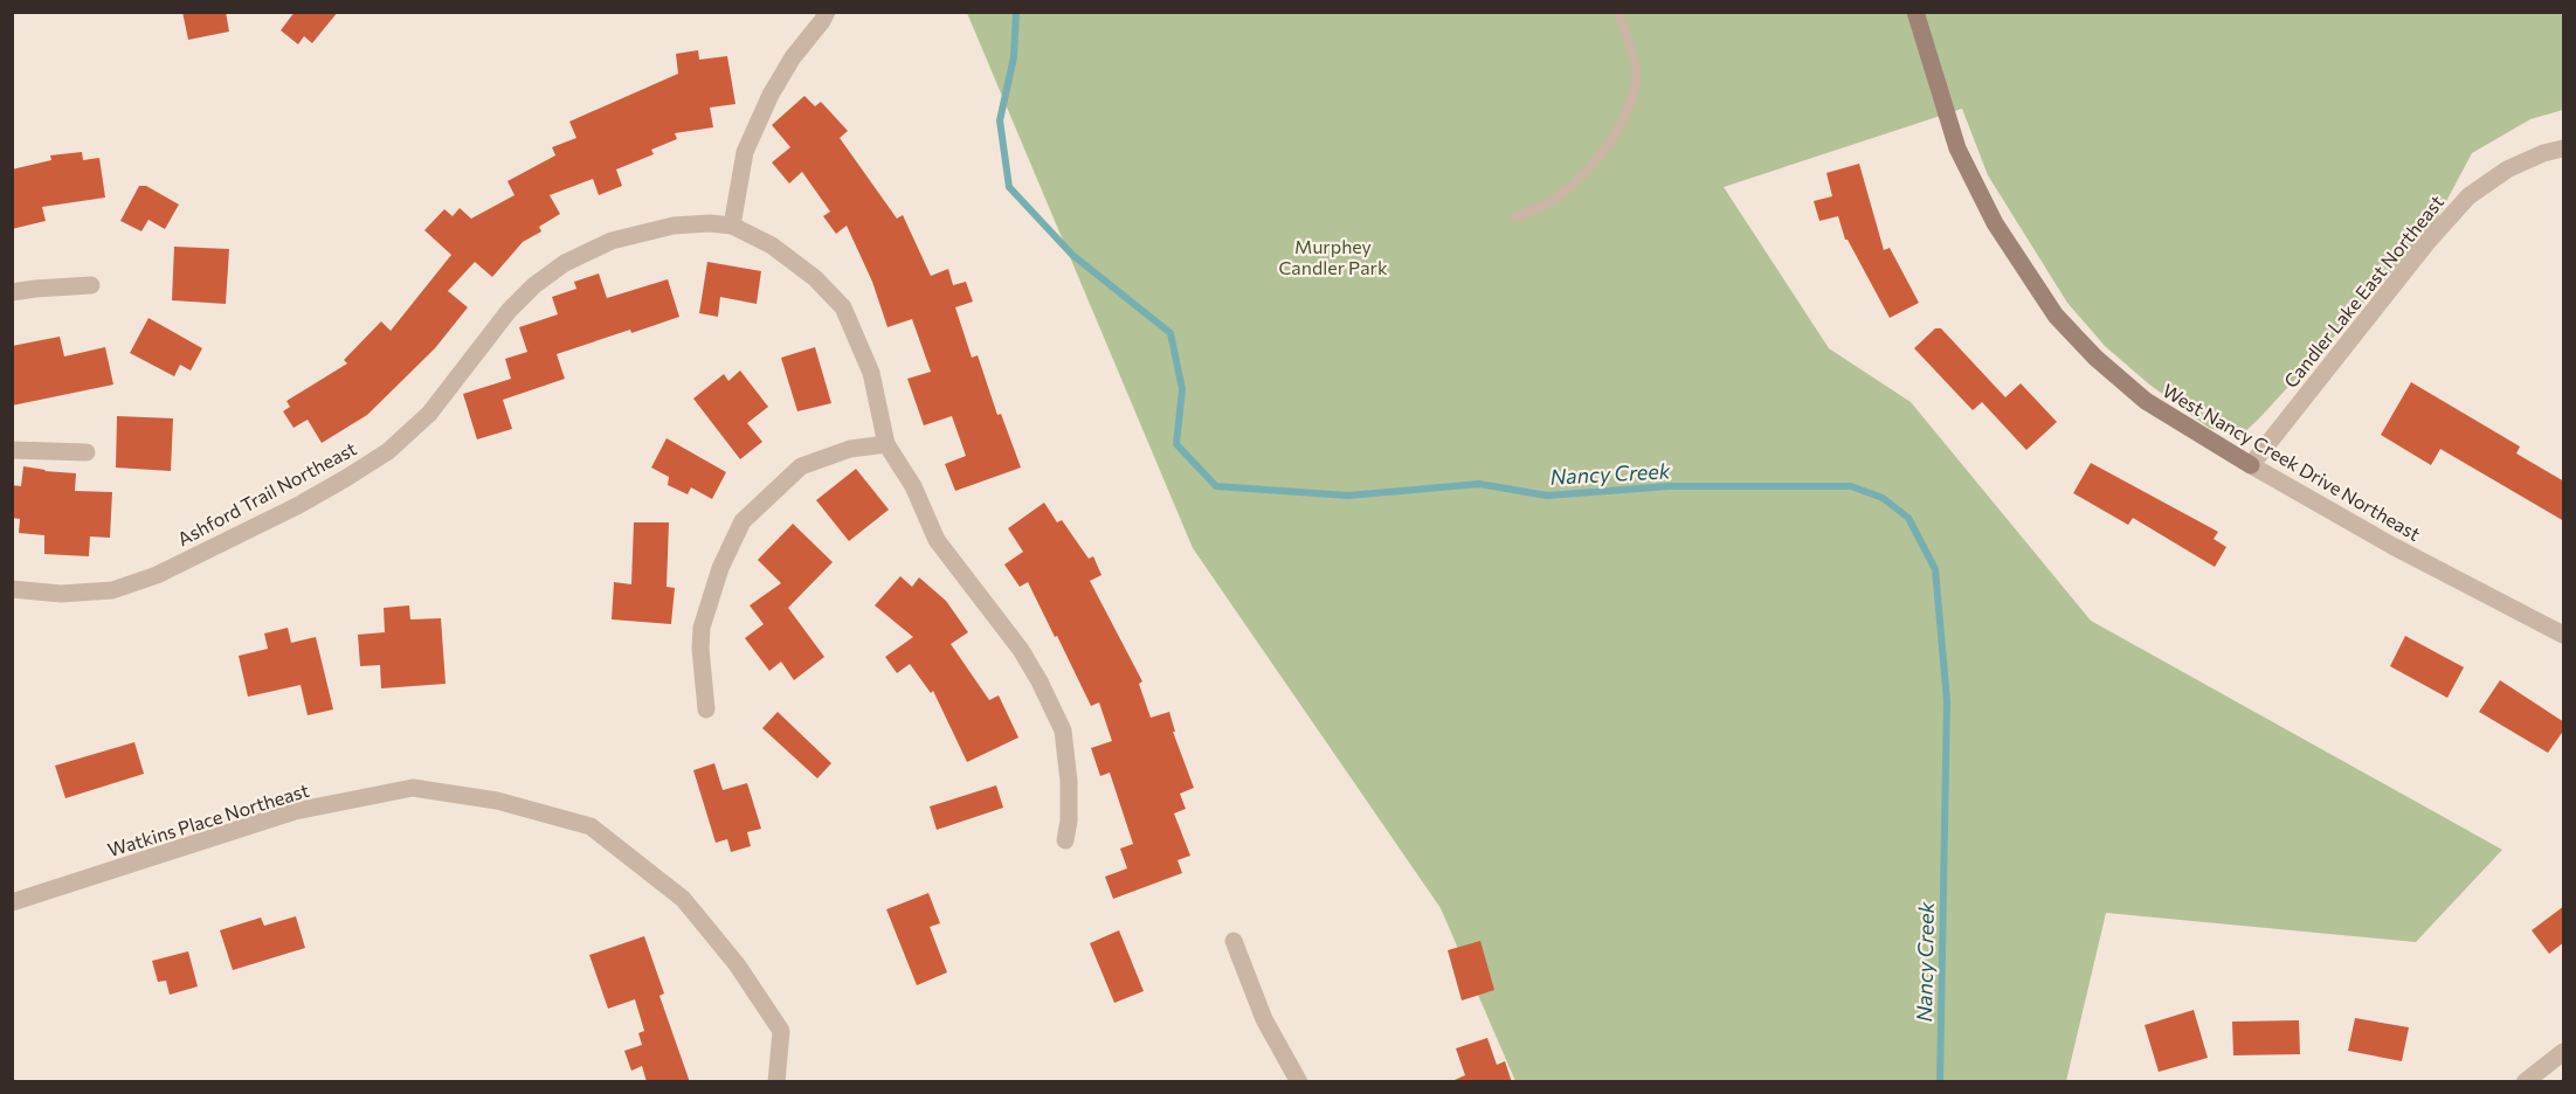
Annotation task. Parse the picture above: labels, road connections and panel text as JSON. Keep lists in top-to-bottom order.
{
  "streets": {
    "street": [
      "Candler Lake East Northeast",
      "West Nancy Creek Drive Northeast",
      "Ashford Trail Northeast",
      "Watkins Place Northeast"
    ]
  },
  "crossings": [
    ["Candler Lake East Northeast", "West Nancy Creek Drive Northeast"]
  ],
  "water": ["Nancy Creek"],
  "parks": ["Murphey Candler Park"]
}
